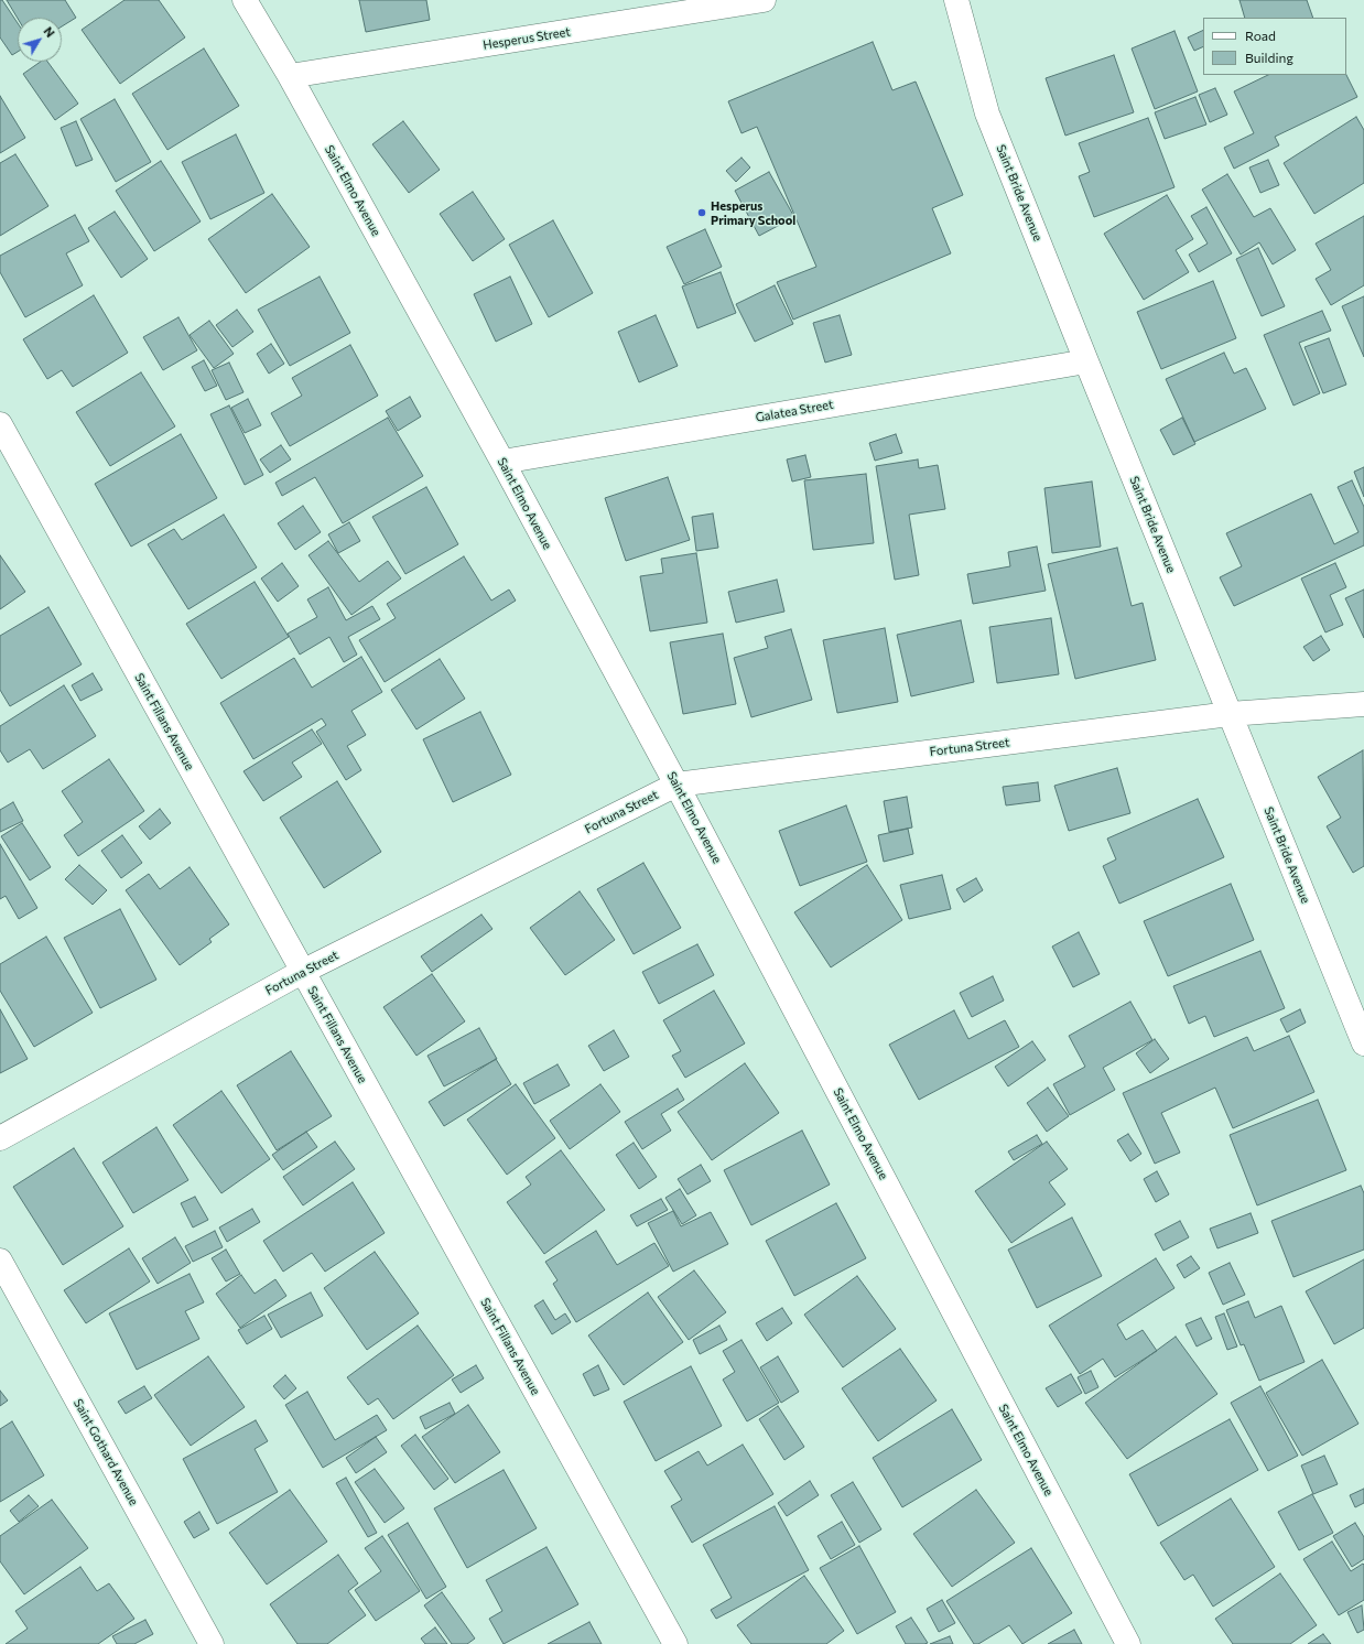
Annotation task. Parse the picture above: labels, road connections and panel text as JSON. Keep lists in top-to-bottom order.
{
  "streets": {
    "street": [
      "Hesperus Street",
      "Saint Elmo Avenue",
      "Saint Bride Avenue",
      "Galatea Street",
      "Saint Fillans Avenue",
      "Fortuna Street",
      "Saint Gothard Avenue"
    ]
  },
  "crossings": [
    ["Hesperus Street", "Saint Elmo Avenue"],
    ["Saint Elmo Avenue", "Galatea Street"],
    ["Saint Elmo Avenue", "Fortuna Street"],
    ["Saint Bride Avenue", "Galatea Street"],
    ["Saint Bride Avenue", "Fortuna Street"],
    ["Saint Fillans Avenue", "Fortuna Street"]
  ],
  "places": ["Hesperus Primary School"],
  "legend": ["Road", "Building"],
  "north": "top right"
}
